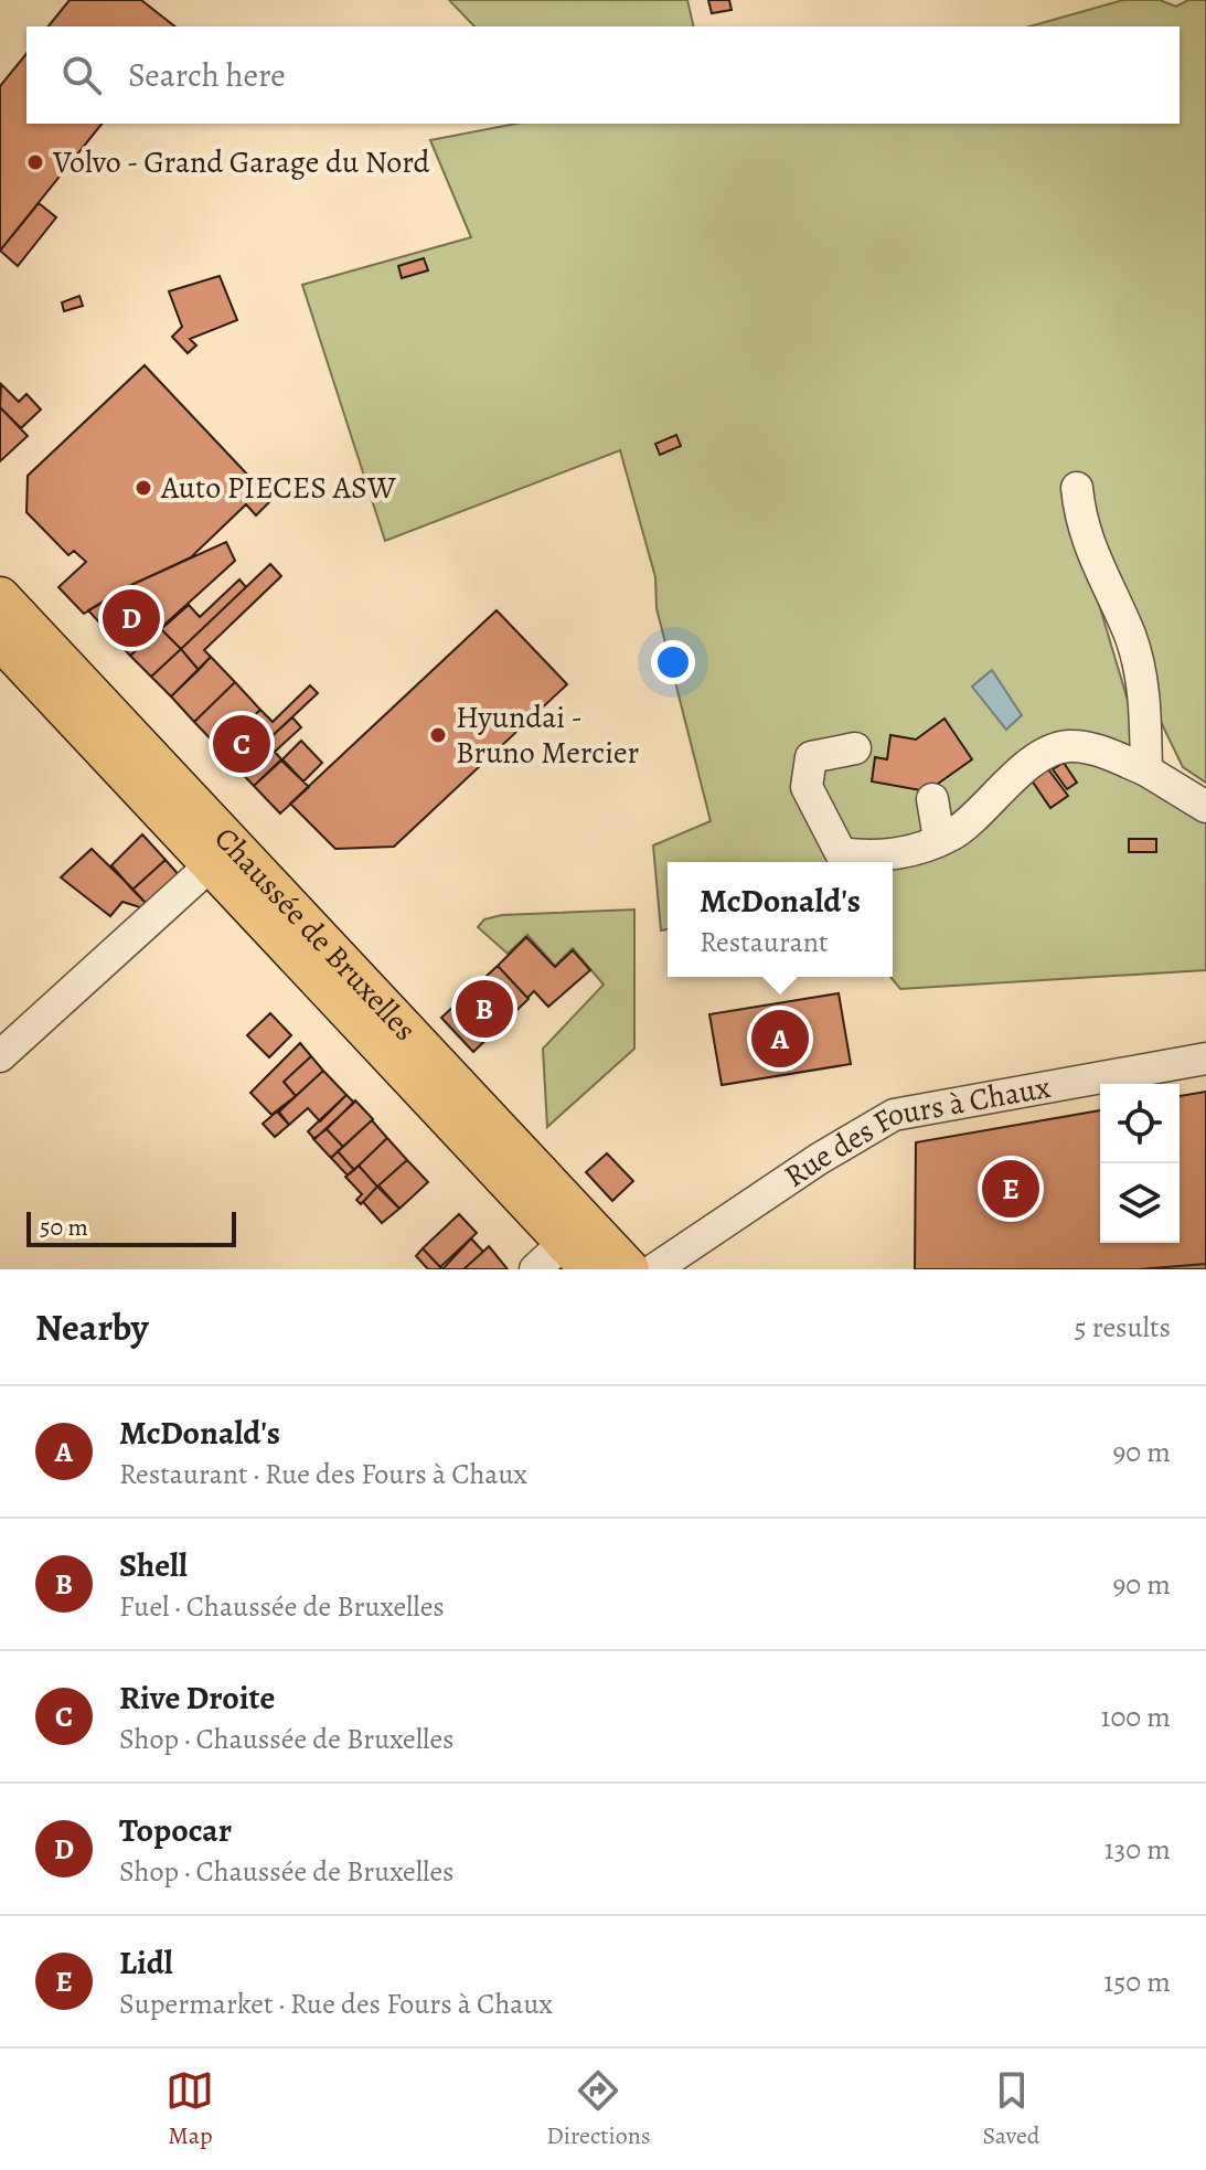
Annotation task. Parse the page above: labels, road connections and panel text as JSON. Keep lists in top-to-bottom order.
{
  "streets": {
    "main road": ["Chaussée de Bruxelles"],
    "street": ["Rue des Fours à Chaux"]
  },
  "places": ["Volvo - Grand Garage du Nord", "Auto PIECES ASW", "Hyundai - Bruno Mercier"],
  "scale_bar": "50 m",
  "page": {
    "search": "Search here",
    "pins": [
      "D",
      "C",
      "B",
      "A",
      "E"
    ],
    "popup": ["McDonald's", "Restaurant"],
    "scale": "50 m",
    "heading": ["Nearby", "5 results"],
    "list": [
      {
        "mark": "A",
        "name": "McDonald's",
        "note": "Restaurant · Rue des Fours à Chaux",
        "value": "90 m"
      },
      {
        "mark": "B",
        "name": "Shell",
        "note": "Fuel · Chaussée de Bruxelles",
        "value": "90 m"
      },
      {
        "mark": "C",
        "name": "Rive Droite",
        "note": "Shop · Chaussée de Bruxelles",
        "value": "100 m"
      },
      {
        "mark": "D",
        "name": "Topocar",
        "note": "Shop · Chaussée de Bruxelles",
        "value": "130 m"
      },
      {
        "mark": "E",
        "name": "Lidl",
        "note": "Supermarket · Rue des Fours à Chaux",
        "value": "150 m"
      }
    ],
    "nav": ["Map", "Directions", "Saved"]
  }
}
